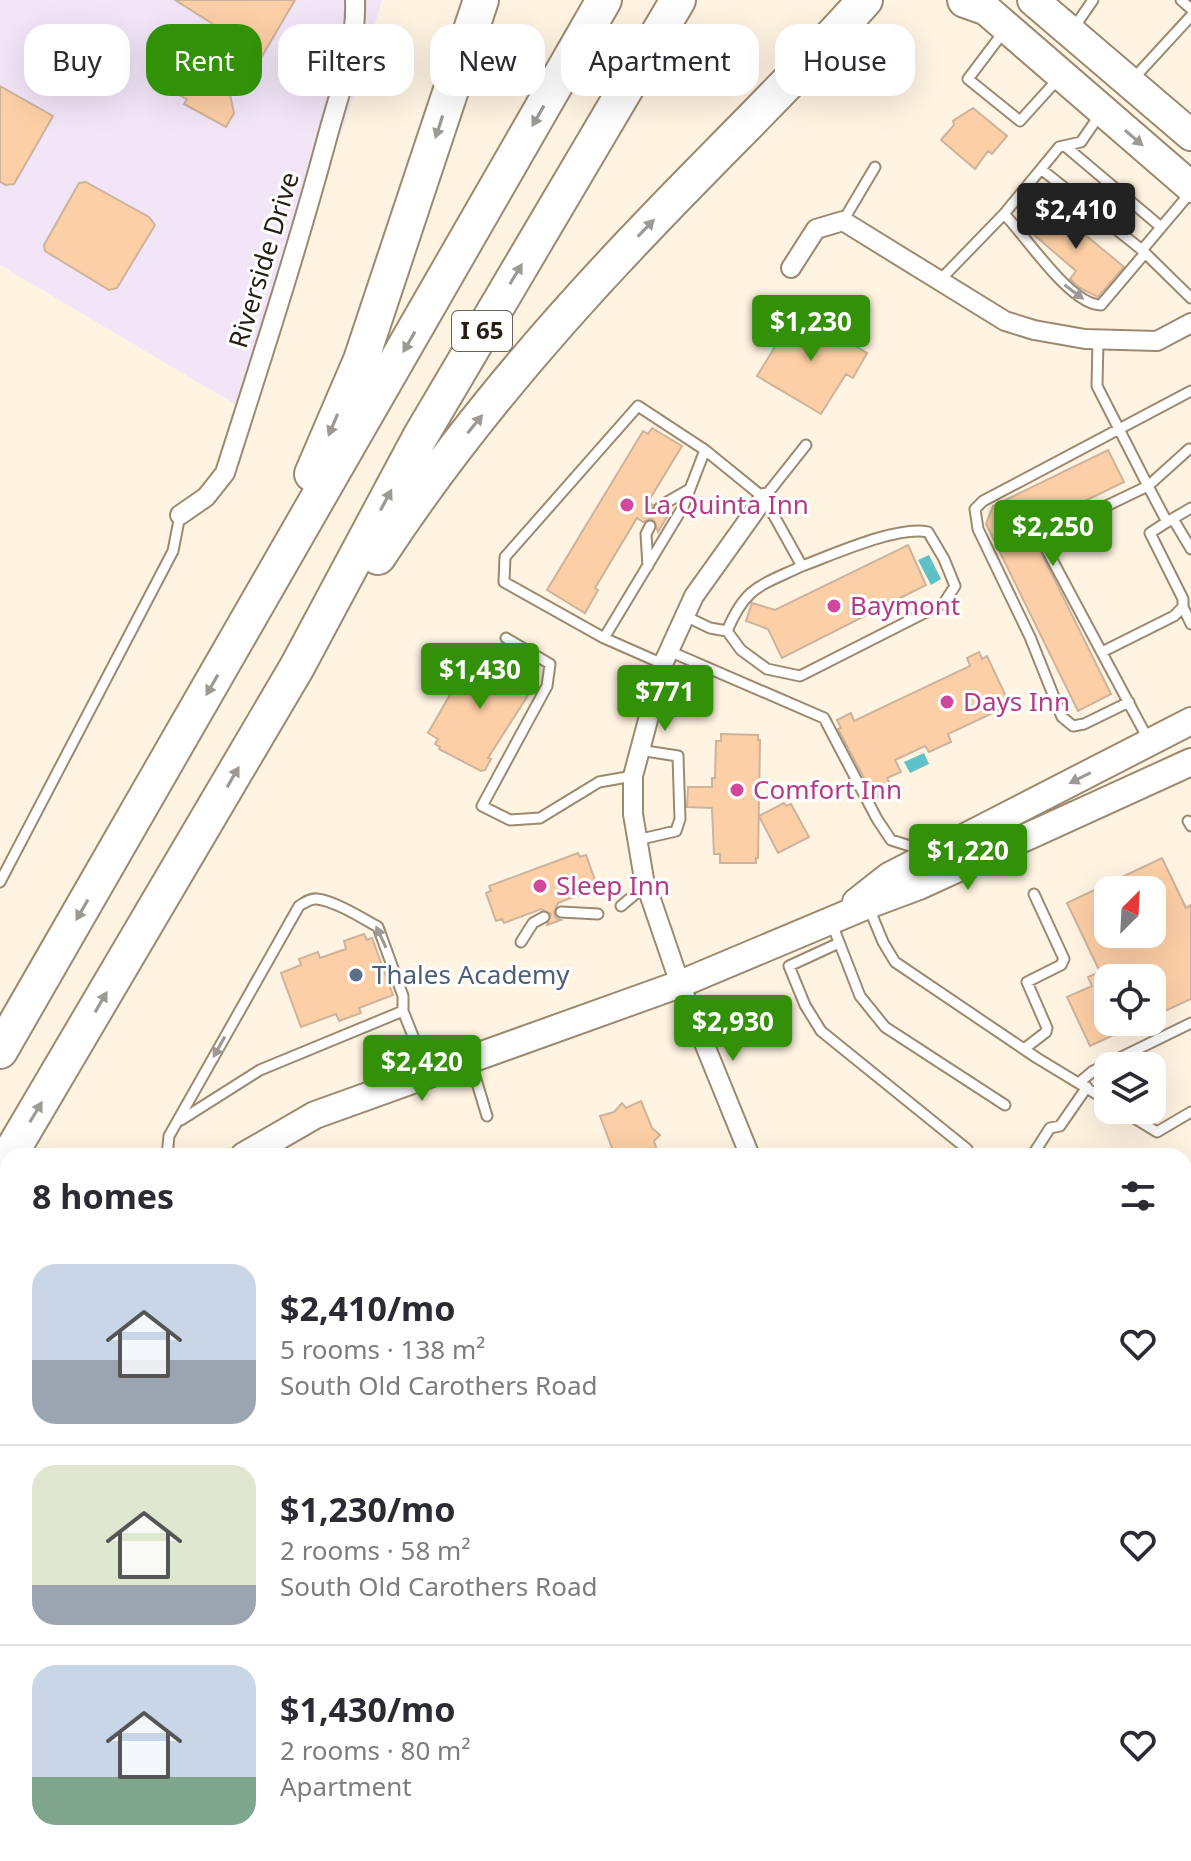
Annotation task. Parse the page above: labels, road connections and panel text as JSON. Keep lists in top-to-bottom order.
{
  "streets": {
    "highway": ["I 65"],
    "street": ["Riverside Drive"]
  },
  "places": [
    "La Quinta Inn",
    "Baymont",
    "Days Inn",
    "Comfort Inn",
    "Sleep Inn",
    "Thales Academy"
  ],
  "north": "top right",
  "page": {
    "chip": [
      "Buy",
      "Rent",
      "Filters",
      "New",
      "Apartment",
      "House"
    ],
    "price": [
      "$2,410",
      "$1,230",
      "$2,250",
      "$1,430",
      "$771",
      "$1,220",
      "$2,930",
      "$2,420"
    ],
    "heading": "8 homes",
    "list": [
      {
        "name": "$2,410/mo",
        "note": "5 rooms · 138 m² · South Old Carothers Road"
      },
      {
        "name": "$1,230/mo",
        "note": "2 rooms · 58 m² · South Old Carothers Road"
      },
      {
        "name": "$1,430/mo",
        "note": "2 rooms · 80 m² · Apartment"
      }
    ]
  }
}
